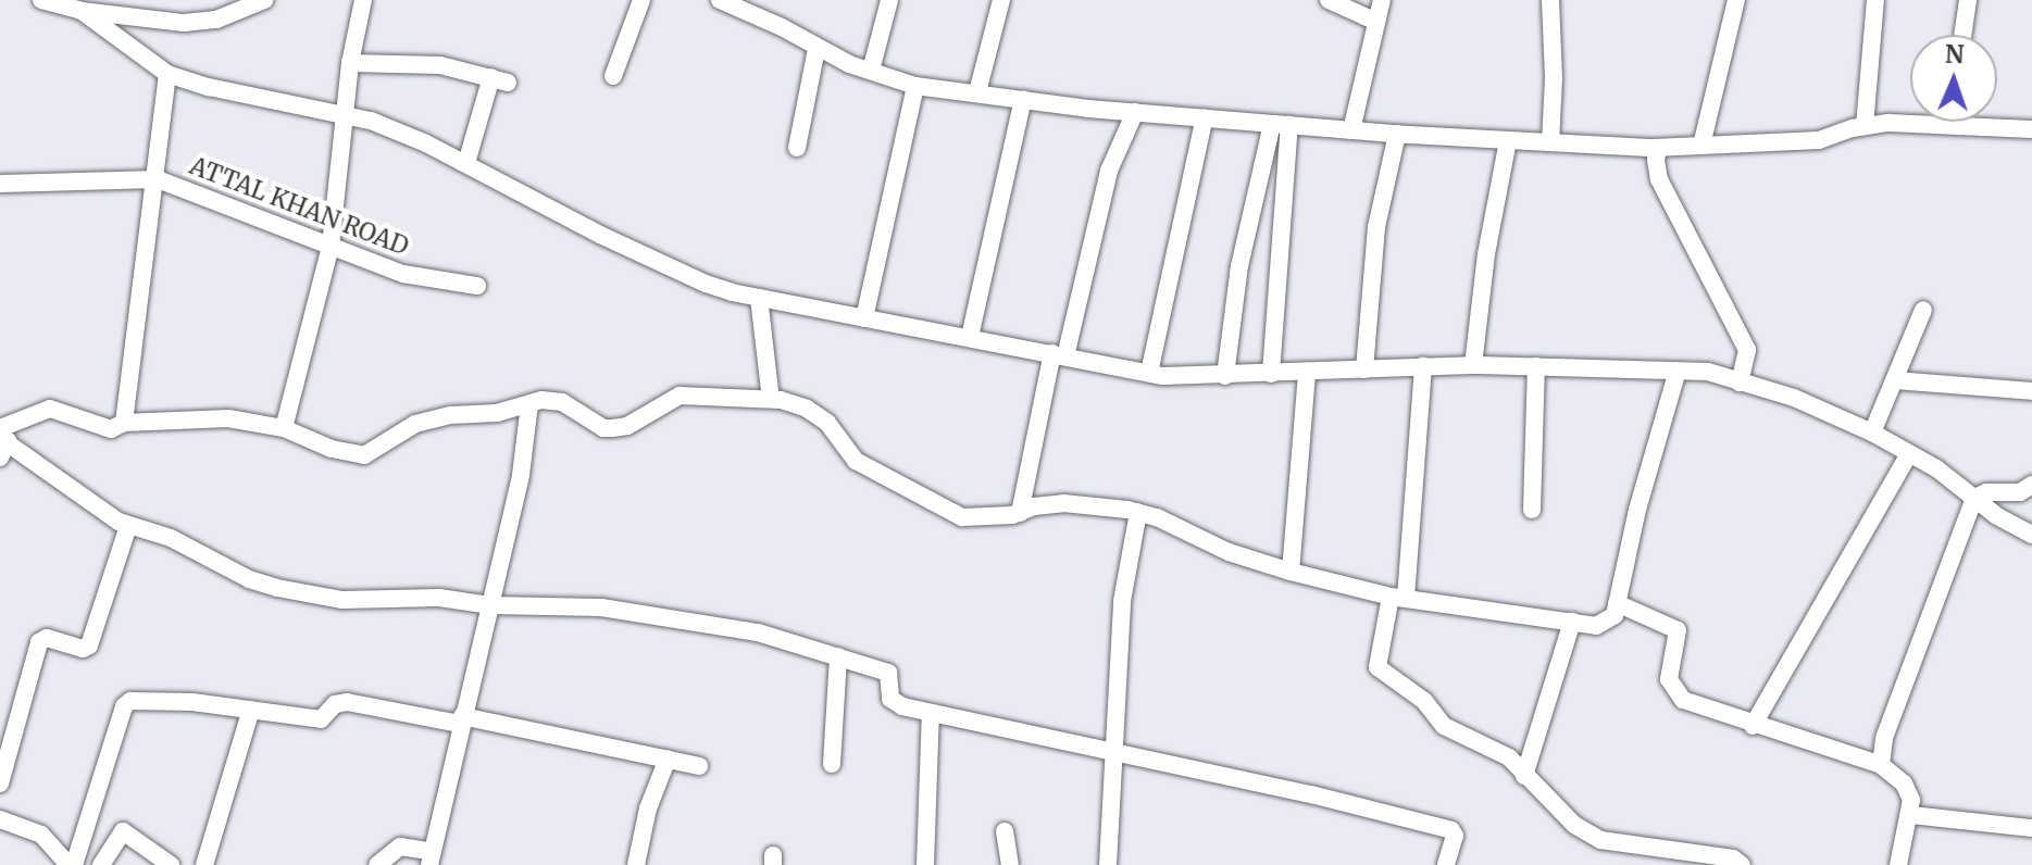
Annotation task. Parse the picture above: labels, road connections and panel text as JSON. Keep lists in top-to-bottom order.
{
  "streets": {
    "street": ["ATTAL KHAN ROAD"]
  },
  "north": "top"
}
